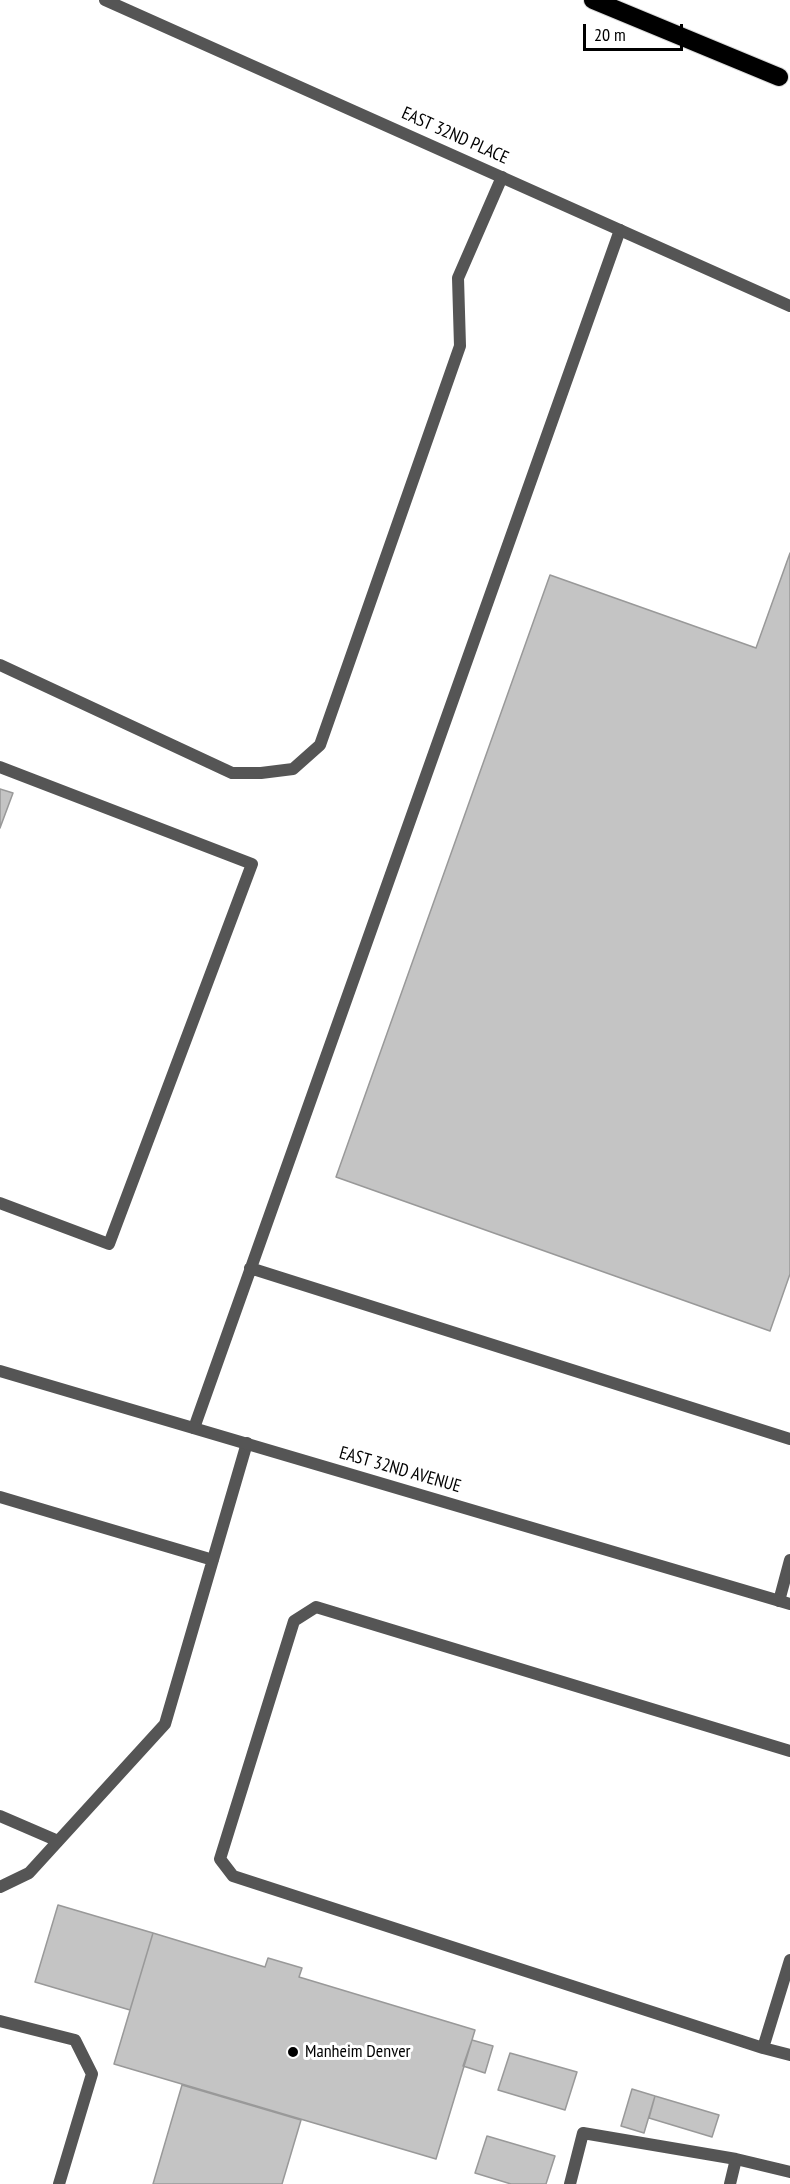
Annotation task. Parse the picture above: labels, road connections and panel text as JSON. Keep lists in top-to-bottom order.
{
  "streets": {
    "street": ["EAST 32ND PLACE", "EAST 32ND AVENUE"]
  },
  "places": ["Manheim Denver"],
  "scale_bar": "20 m"
}
